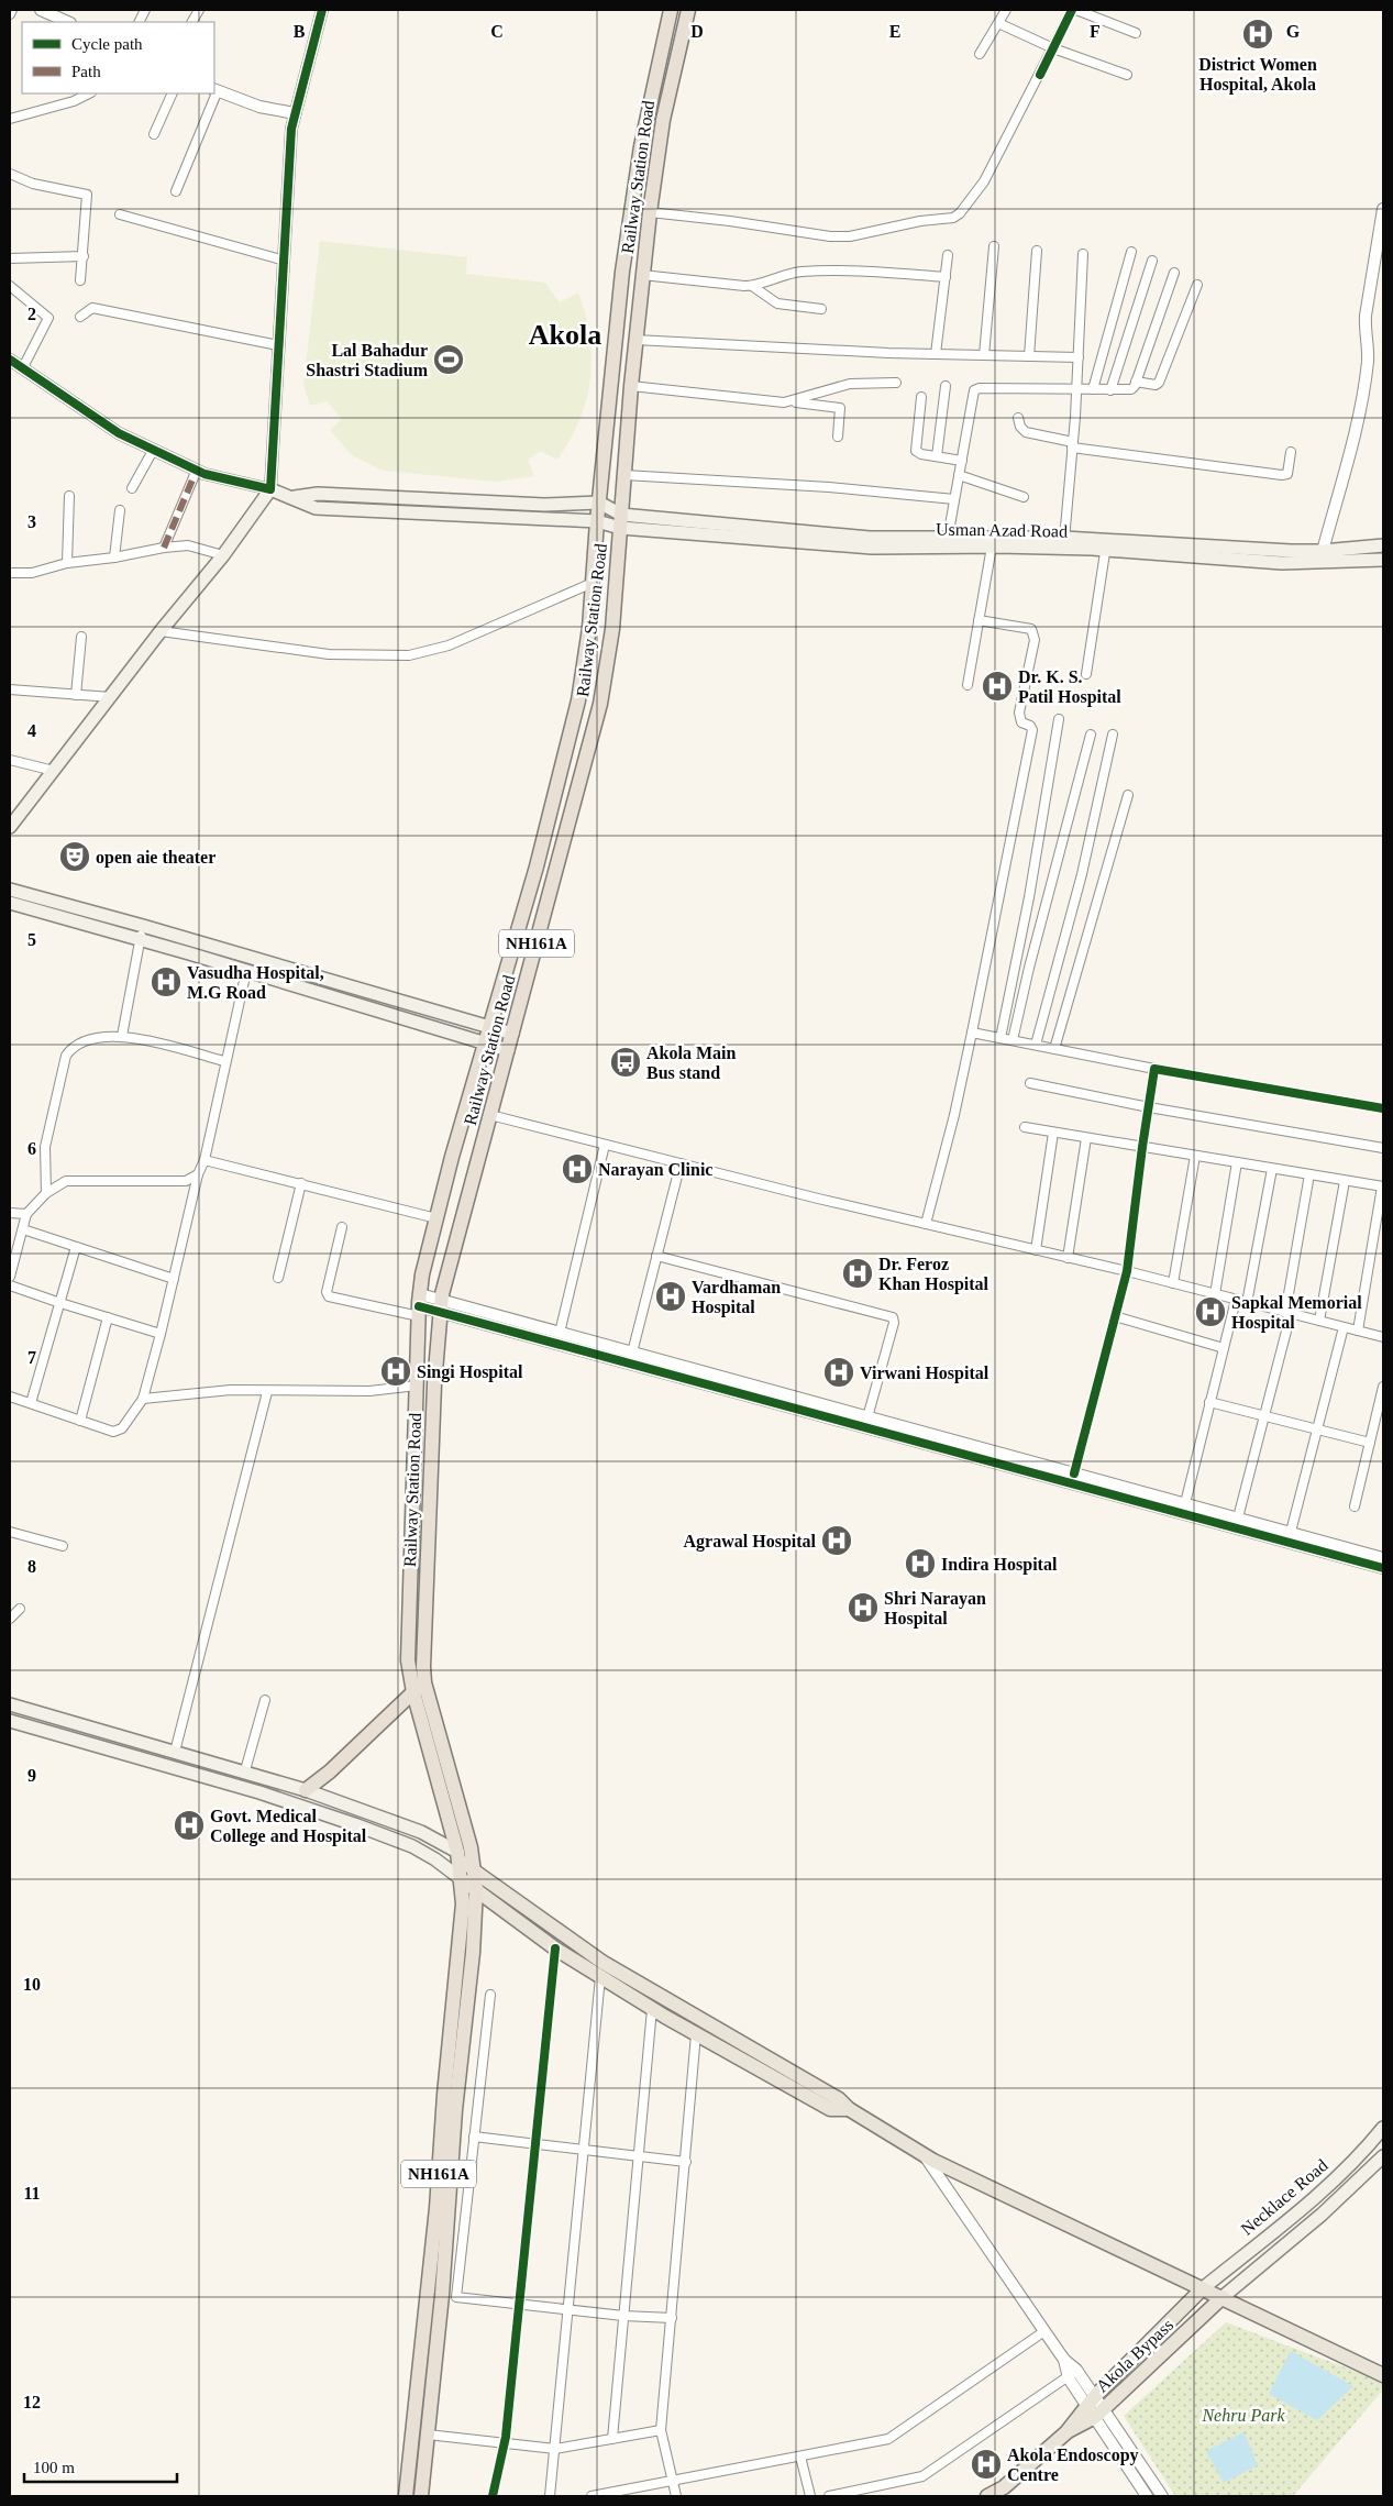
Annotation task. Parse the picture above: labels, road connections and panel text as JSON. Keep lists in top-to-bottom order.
{
  "streets": {
    "highway": ["Railway Station Road", "NH161A"],
    "main road": ["Usman Azad Road", "Necklace Road", "Akola Bypass"]
  },
  "crossings": [
    ["Railway Station Road", "Usman Azad Road"],
    ["Railway Station Road", "NH161A"],
    ["Necklace Road", "Akola Bypass"]
  ],
  "districts": ["Akola"],
  "parks": ["Nehru Park"],
  "places": {
    "hospital": [
      "District Women Hospital, Akola",
      "Dr. K. S. Patil Hospital",
      "Vasudha Hospital, M.G Road",
      "Narayan Clinic",
      "Dr. Feroz Khan Hospital",
      "Vardhaman Hospital",
      "Sapkal Memorial Hospital",
      "Singi Hospital",
      "Virwani Hospital",
      "Agrawal Hospital",
      "Indira Hospital",
      "Shri Narayan Hospital",
      "Govt. Medical College and Hospital",
      "Akola Endoscopy Centre"
    ],
    "sports": ["Lal Bahadur Shastri Stadium"],
    "theatre": ["open aie theater"],
    "bus stop": ["Akola Main Bus stand"]
  },
  "legend": ["Cycle path", "Path"],
  "scale_bar": "100 m",
  "grid": {
    "columns": [
      "B",
      "C",
      "D",
      "E",
      "F",
      "G"
    ],
    "rows": [
      "2",
      "3",
      "4",
      "5",
      "6",
      "7",
      "8",
      "9",
      "10",
      "11",
      "12"
    ]
  }
}
